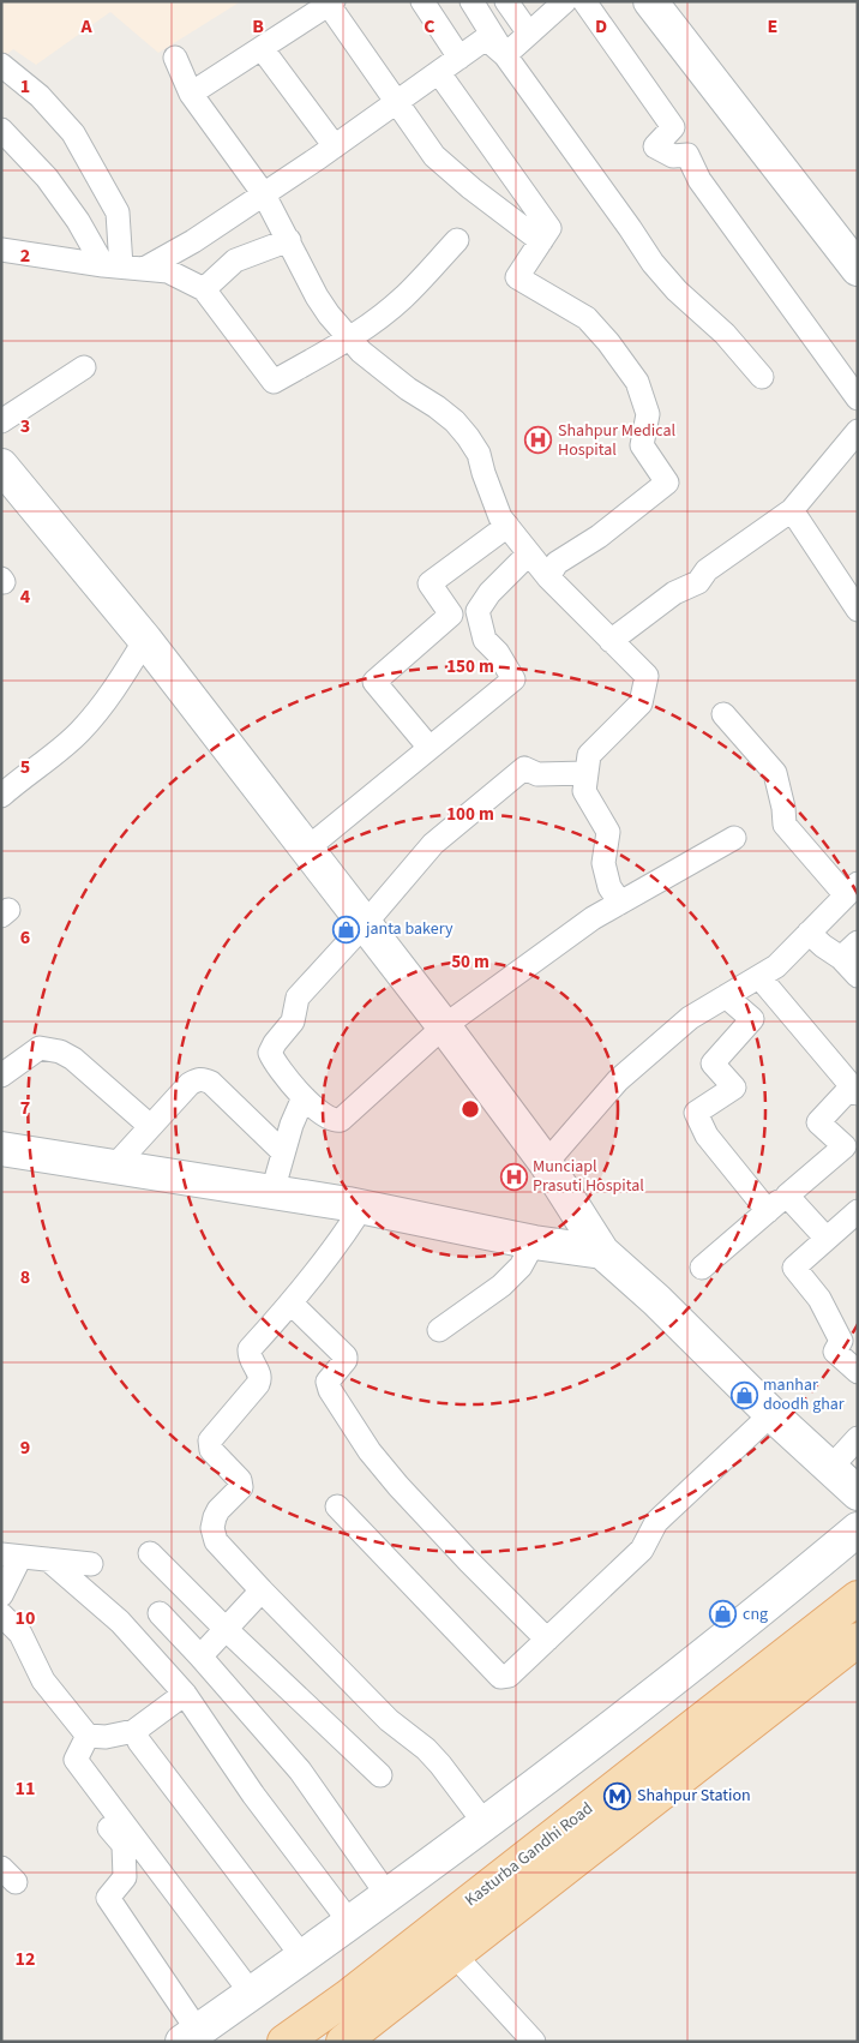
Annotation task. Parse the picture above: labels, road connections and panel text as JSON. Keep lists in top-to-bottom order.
{
  "streets": {
    "main road": ["Kasturba Gandhi Road"]
  },
  "places": {
    "hospital": ["Shahpur Medical Hospital", "Munciapl Prasuti Hospital"],
    "shop": ["janta bakery", "manhar doodh ghar", "cng"],
    "metro station": ["Shahpur Station"]
  },
  "grid": {
    "columns": [
      "A",
      "B",
      "C",
      "D",
      "E"
    ],
    "rows": [
      "1",
      "2",
      "3",
      "4",
      "5",
      "6",
      "7",
      "8",
      "9",
      "10",
      "11",
      "12"
    ]
  },
  "rings": ["150 m", "100 m", "50 m"]
}
